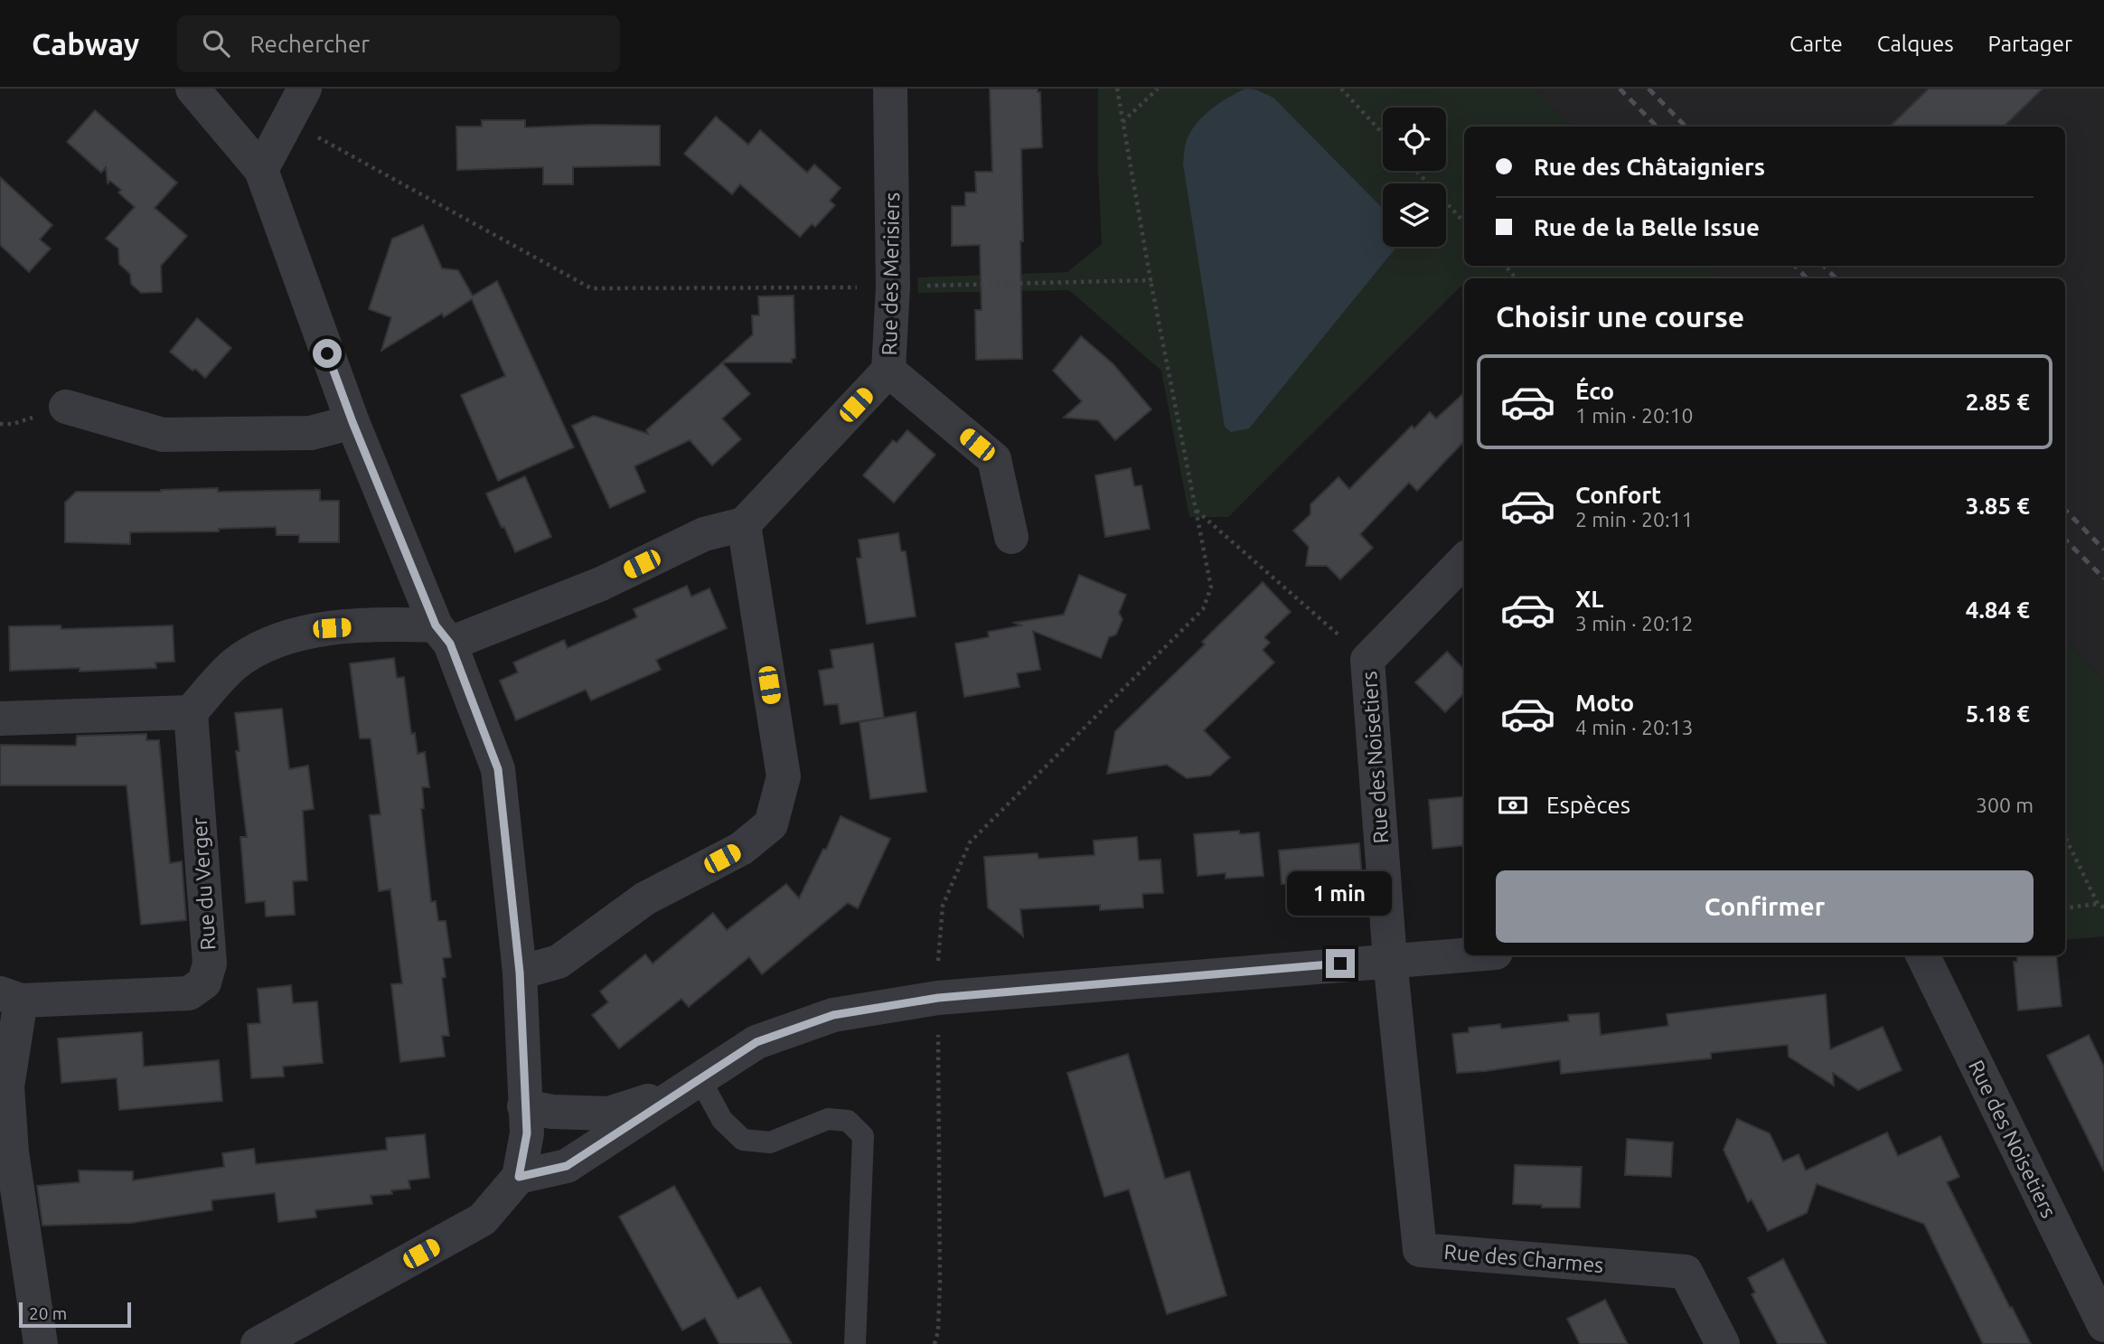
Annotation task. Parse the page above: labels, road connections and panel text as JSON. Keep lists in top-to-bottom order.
{
  "streets": {
    "street": [
      "Rue des Merisiers",
      "Rue des Noisetiers",
      "Rue du Verger",
      "Rue des Charmes"
    ]
  },
  "crossings": [
    ["Rue des Noisetiers", "Rue des Charmes"]
  ],
  "scale_bar": "20 m",
  "page": {
    "header": "Cabway",
    "search": "Rechercher",
    "nav": ["Carte", "Calques", "Partager"],
    "banner": ["Rue des Châtaigniers", "Rue de la Belle Issue"],
    "heading": "Choisir une course",
    "list": [
      {
        "name": "Éco",
        "note": "1 min · 20:10",
        "value": "2.85 €"
      },
      {
        "name": "Confort",
        "note": "2 min · 20:11",
        "value": "3.85 €"
      },
      {
        "name": "XL",
        "note": "3 min · 20:12",
        "value": "4.84 €"
      },
      {
        "name": "Moto",
        "note": "4 min · 20:13",
        "value": "5.18 €"
      }
    ],
    "pay": ["Espèces", "300 m"],
    "buttons": "Confirmer",
    "bubble": "1 min",
    "scale": "20 m"
  }
}
